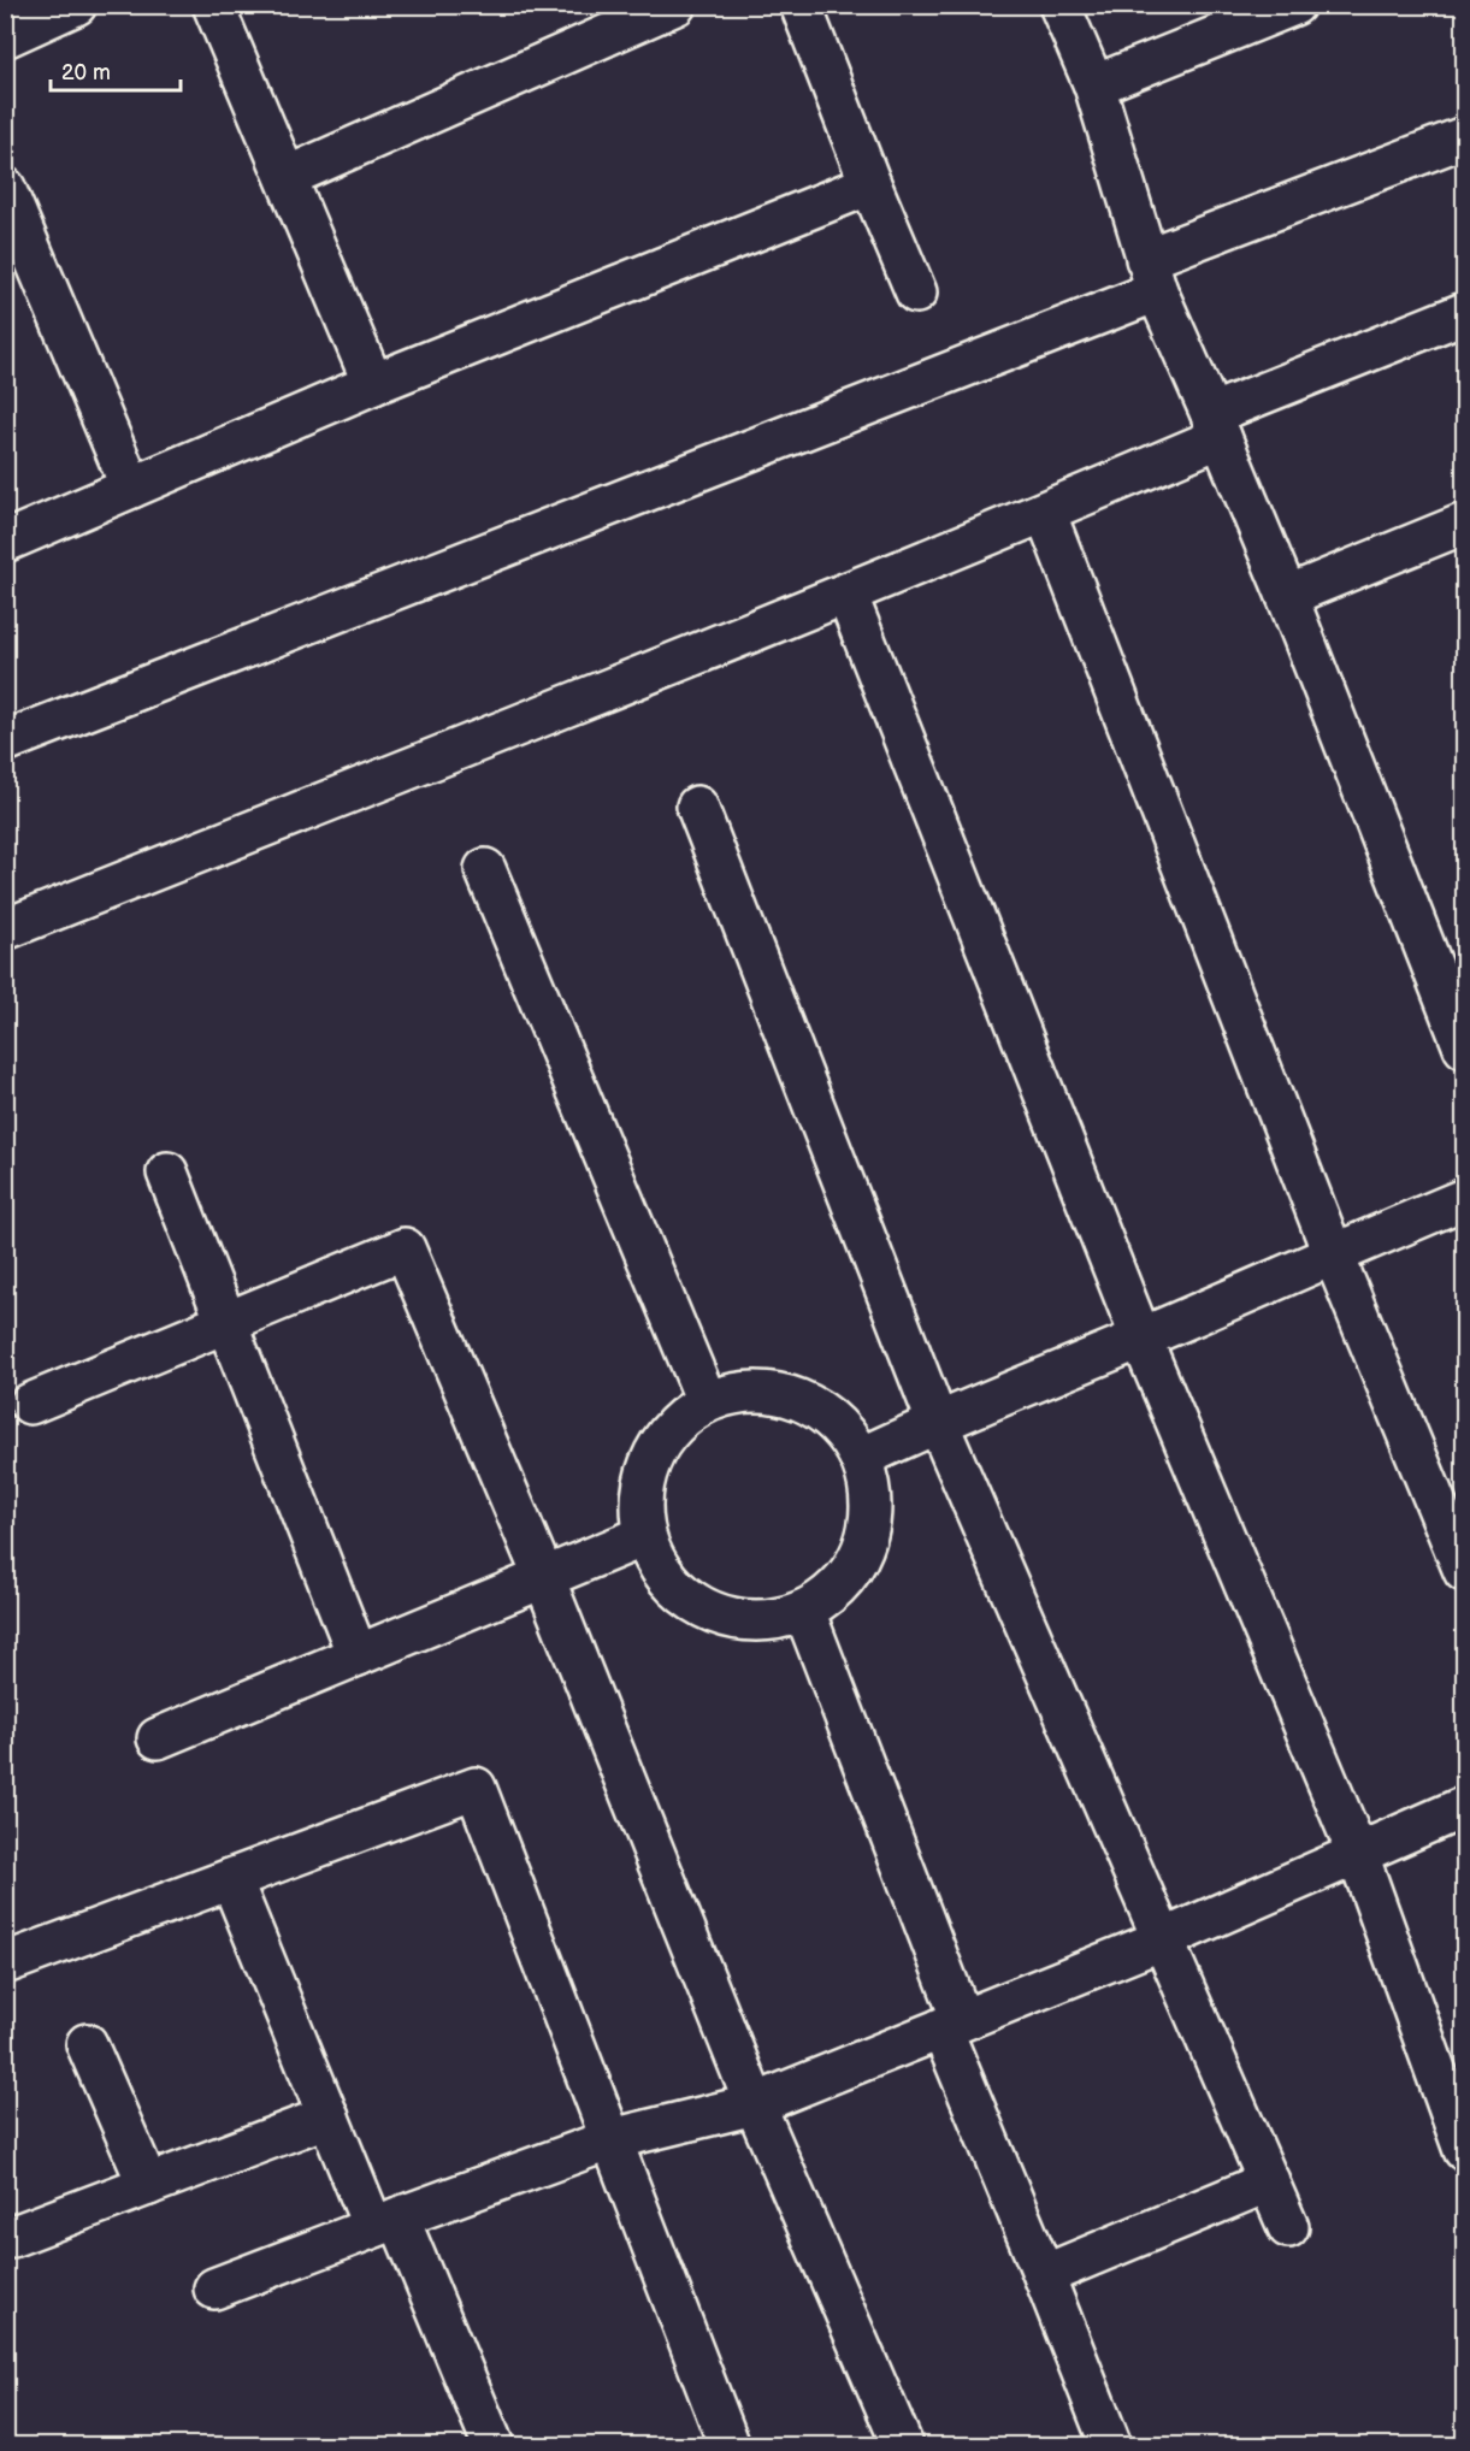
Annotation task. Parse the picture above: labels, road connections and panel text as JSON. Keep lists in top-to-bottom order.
{
  "scale_bar": "20 m"
}
